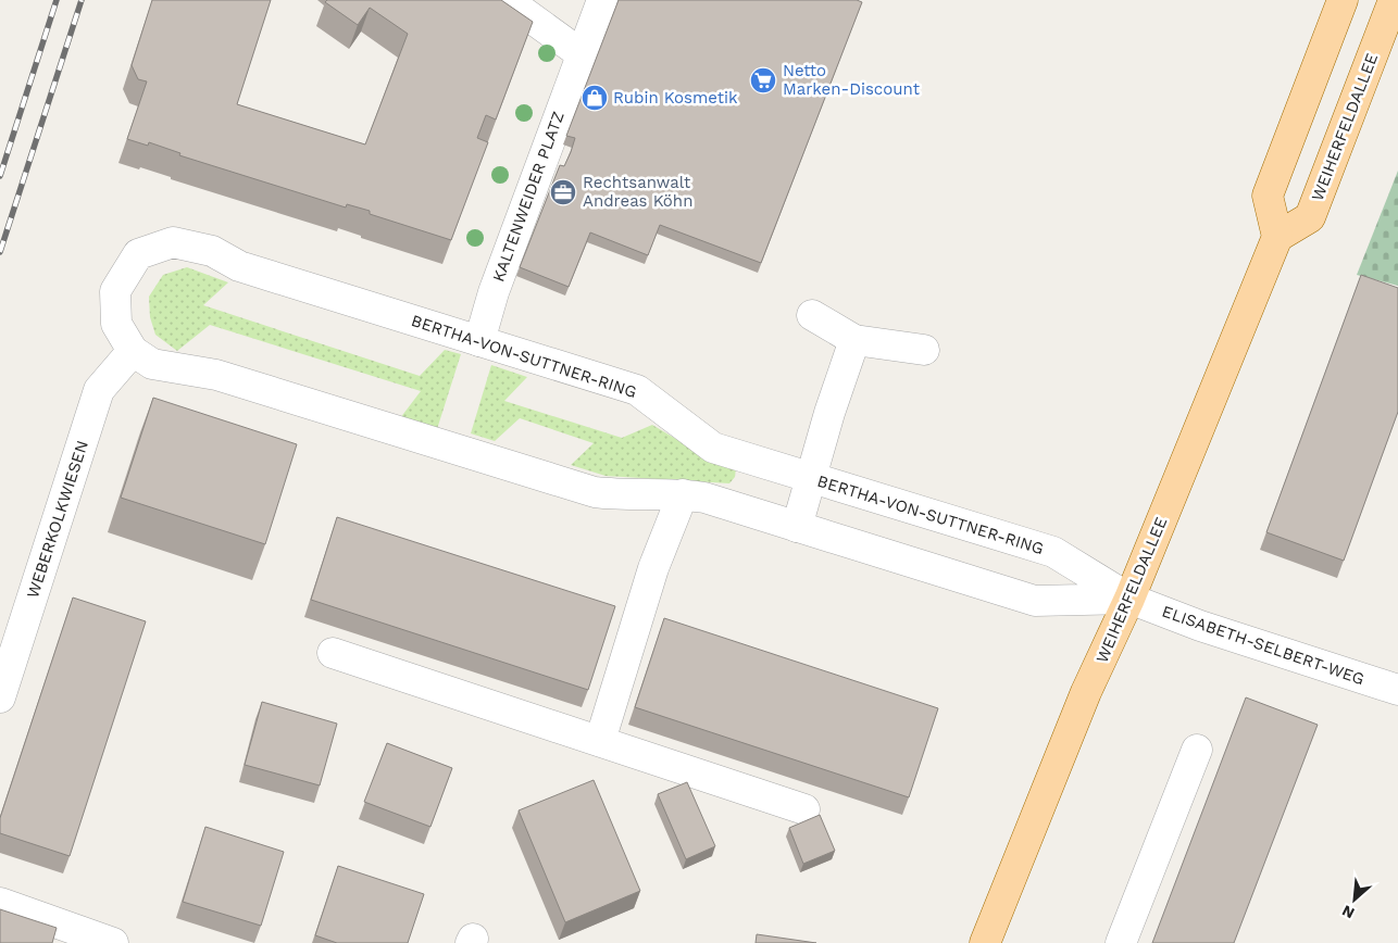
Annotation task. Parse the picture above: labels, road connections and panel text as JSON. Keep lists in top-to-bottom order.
{
  "streets": {
    "main road": ["WEIHERFELDALLEE"],
    "street": [
      "KALTENWEIDER PLATZ",
      "BERTHA-VON-SUTTNER-RING",
      "WEBERKOLKWIESEN",
      "ELISABETH-SELBERT-WEG"
    ]
  },
  "crossings": [
    ["WEIHERFELDALLEE", "BERTHA-VON-SUTTNER-RING"],
    ["WEIHERFELDALLEE", "ELISABETH-SELBERT-WEG"],
    ["KALTENWEIDER PLATZ", "BERTHA-VON-SUTTNER-RING"],
    ["BERTHA-VON-SUTTNER-RING", "WEBERKOLKWIESEN"],
    ["BERTHA-VON-SUTTNER-RING", "ELISABETH-SELBERT-WEG"]
  ],
  "places": {
    "supermarket": ["Netto Marken-Discount"],
    "shop": ["Rubin Kosmetik"],
    "office": ["Rechtsanwalt Andreas Köhn"]
  },
  "north": "bottom left"
}
